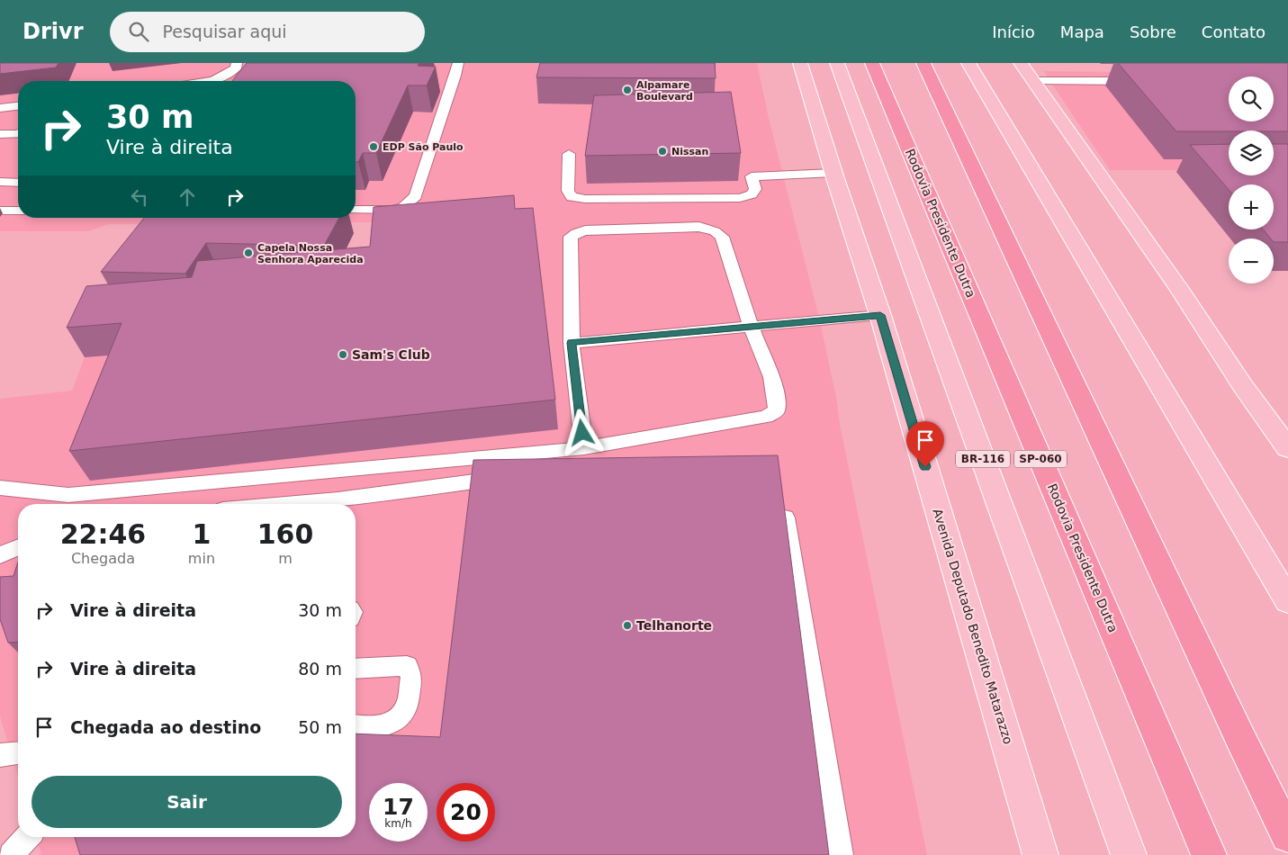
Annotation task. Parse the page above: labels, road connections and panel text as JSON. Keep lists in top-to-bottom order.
{
  "streets": {
    "highway": ["Rodovia Presidente Dutra", "SP-060"],
    "main road": ["BR-116", "Avenida Deputado Benedito Matarazzo"]
  },
  "places": [
    "Alpamare Boulevard",
    "EDP São Paulo",
    "Nissan",
    "Capela Nossa Senhora Aparecida",
    "Sam's Club",
    "Telhanorte"
  ],
  "page": {
    "header": "Drivr",
    "search": "Pesquisar aqui",
    "nav": [
      "Início",
      "Mapa",
      "Sobre",
      "Contato"
    ],
    "map_buttons": ["+", "−"],
    "turn": ["30 m", "Vire à direita"],
    "eta": [
      "22:46",
      "Chegada",
      "1",
      "min",
      "160",
      "m"
    ],
    "list": [
      {
        "name": "Vire à direita",
        "value": "30 m"
      },
      {
        "name": "Vire à direita",
        "value": "80 m"
      },
      {
        "name": "Chegada ao destino",
        "value": "50 m"
      }
    ],
    "buttons": "Sair",
    "speed": "17 km/h",
    "limit": "20"
  }
}
